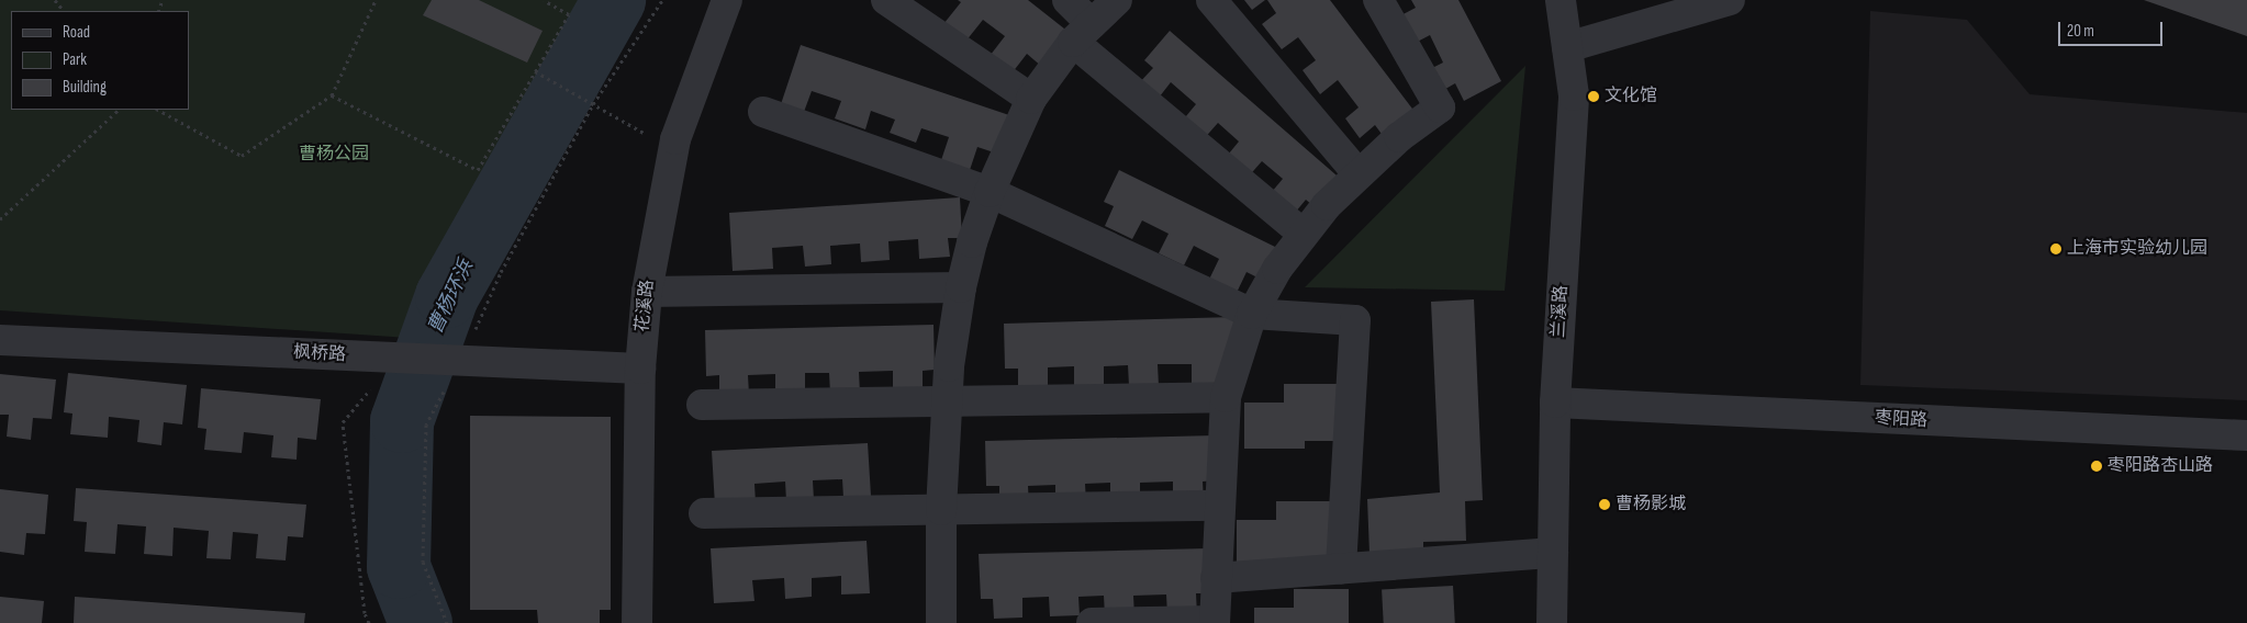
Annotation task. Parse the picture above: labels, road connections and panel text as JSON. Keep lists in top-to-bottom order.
{
  "streets": {
    "street": [
      "花溪路",
      "兰溪路",
      "枫桥路",
      "枣阳路"
    ]
  },
  "crossings": [
    ["花溪路", "枫桥路"],
    ["兰溪路", "枣阳路"]
  ],
  "water": ["曹杨环浜"],
  "parks": ["曹杨公园"],
  "places": [
    "文化馆",
    "上海市实验幼儿园",
    "枣阳路杏山路",
    "曹杨影城"
  ],
  "legend": ["Road", "Park", "Building"],
  "scale_bar": "20 m"
}
